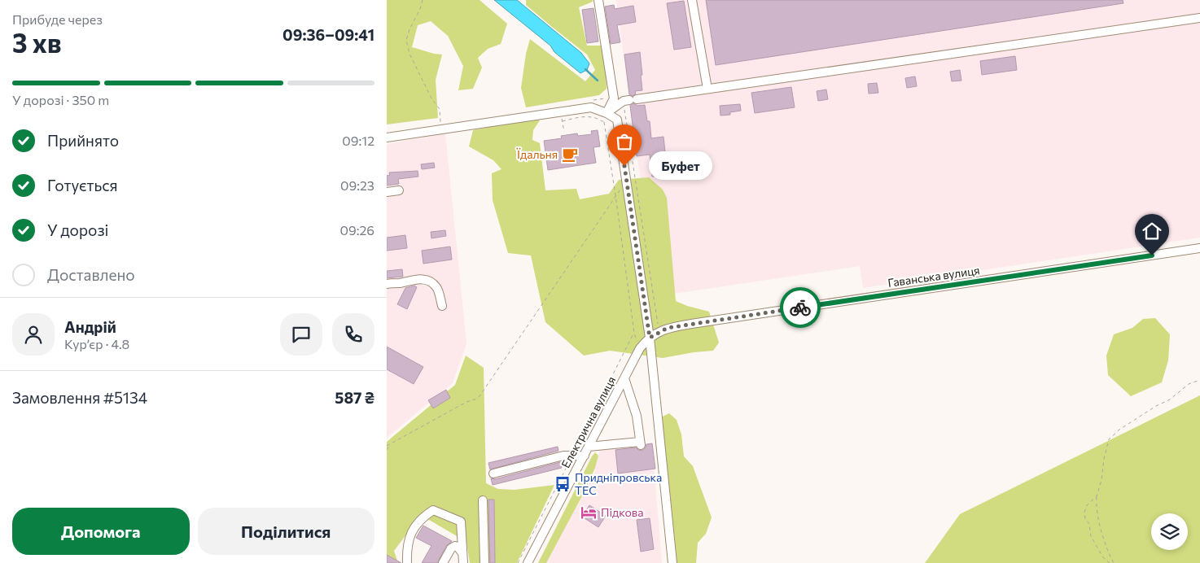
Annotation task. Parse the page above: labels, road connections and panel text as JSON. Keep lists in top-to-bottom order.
{
  "streets": {
    "street": ["Гаванська вулиця", "Електрична вулиця"]
  },
  "crossings": [
    ["Гаванська вулиця", "Електрична вулиця"]
  ],
  "places": {
    "cafe": ["Їдальня"],
    "other": ["Буфет"],
    "bus stop": ["Придніпровська ТЕС"],
    "hotel": ["Підкова"]
  },
  "page": {
    "heading": ["3 хв", "Прибуде через", "09:36–09:41"],
    "panel": [
      "Андрій",
      "Кур’єр · 4.8",
      "Замовлення #5134",
      "587 ₴"
    ],
    "bar": "У дорозі · 350 m",
    "list": [
      ["Прийнято", "09:12"],
      ["Готується", "09:23"],
      ["У дорозі", "09:26"],
      "Доставлено"
    ],
    "bubble": "Буфет",
    "buttons": ["Допомога", "Поділитися"]
  }
}
